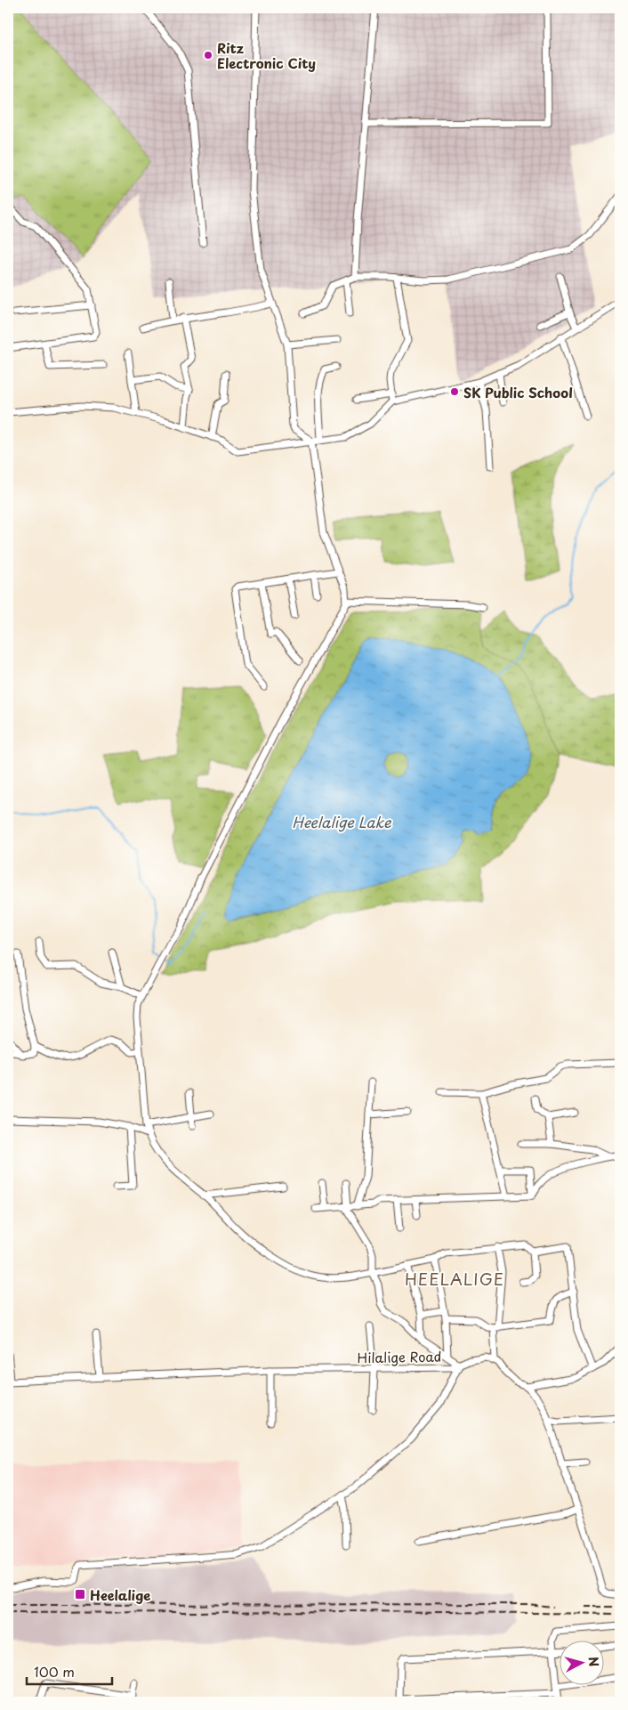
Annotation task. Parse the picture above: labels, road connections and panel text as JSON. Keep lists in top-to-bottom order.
{
  "streets": {
    "street": ["Hilalige Road"]
  },
  "districts": ["HEELALIGE"],
  "water": ["Heelalige Lake"],
  "places": {
    "other": ["Ritz Electronic City", "SK Public School"],
    "transit": ["Heelalige"]
  },
  "scale_bar": "100 m",
  "north": "right"
}
